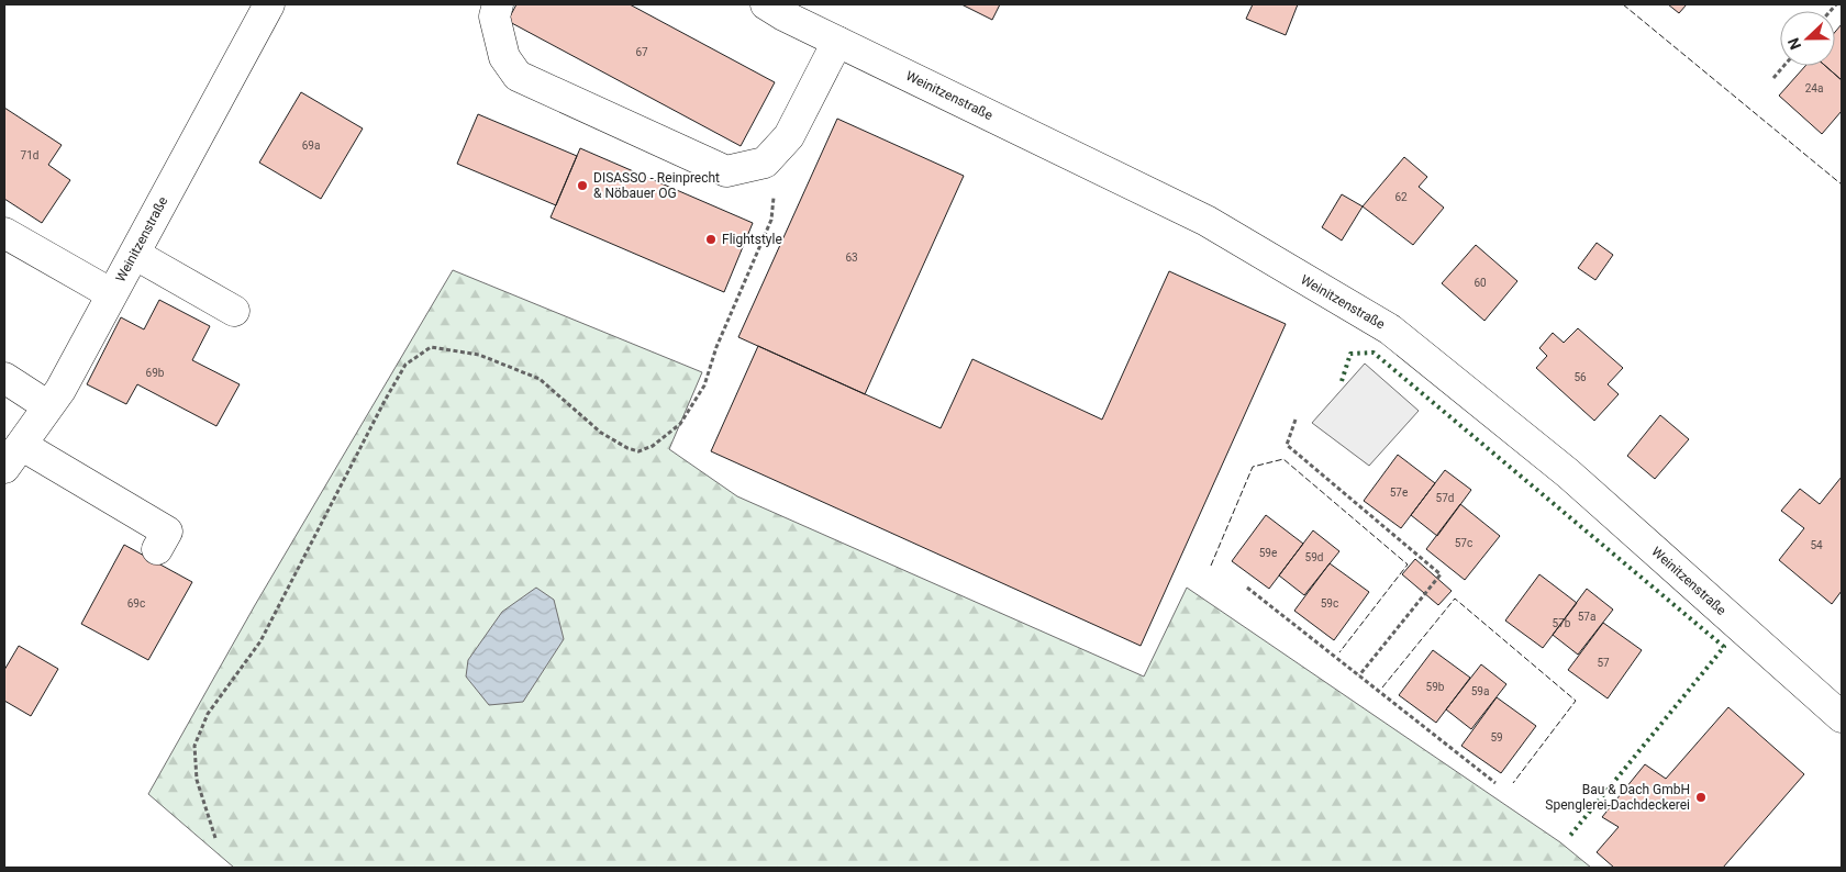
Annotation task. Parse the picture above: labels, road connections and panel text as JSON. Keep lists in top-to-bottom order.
{
  "streets": {
    "main road": ["Weinitzenstraße"]
  },
  "places": ["DISASSO - Reinprecht & Nöbauer OG", "Flightstyle", "Bau & Dach GmbH Spenglerei-Dachdeckerei"],
  "house_numbers": [
    "67",
    "24a",
    "69a",
    "71d",
    "62",
    "63",
    "60",
    "69b",
    "56",
    "57e",
    "57d",
    "57c",
    "54",
    "59e",
    "59d",
    "69c",
    "59c",
    "57a",
    "57b",
    "57",
    "59b",
    "59a",
    "59"
  ],
  "north": "left"
}
